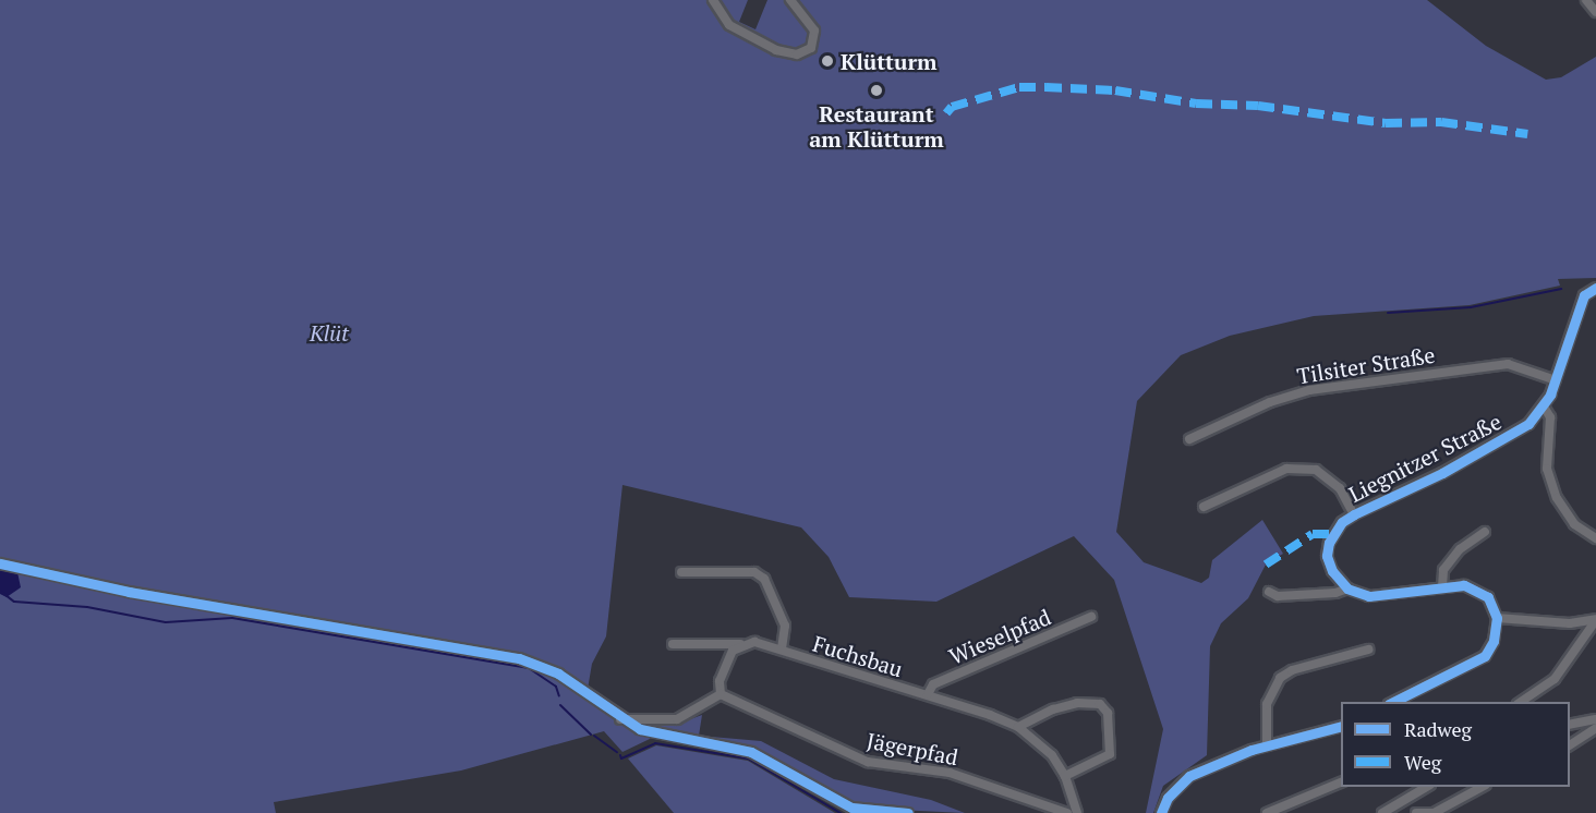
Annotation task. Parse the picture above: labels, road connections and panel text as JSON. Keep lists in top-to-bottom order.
{
  "streets": {
    "street": [
      "Tilsiter Straße",
      "Liegnitzer Straße",
      "Wieselpfad",
      "Fuchsbau",
      "Jägerpfad"
    ]
  },
  "crossings": [
    ["Tilsiter Straße", "Liegnitzer Straße"],
    ["Wieselpfad", "Fuchsbau"]
  ],
  "parks": ["Klüt"],
  "places": ["Klütturm", "Restaurant am Klütturm"],
  "legend": ["Radweg", "Weg"]
}
